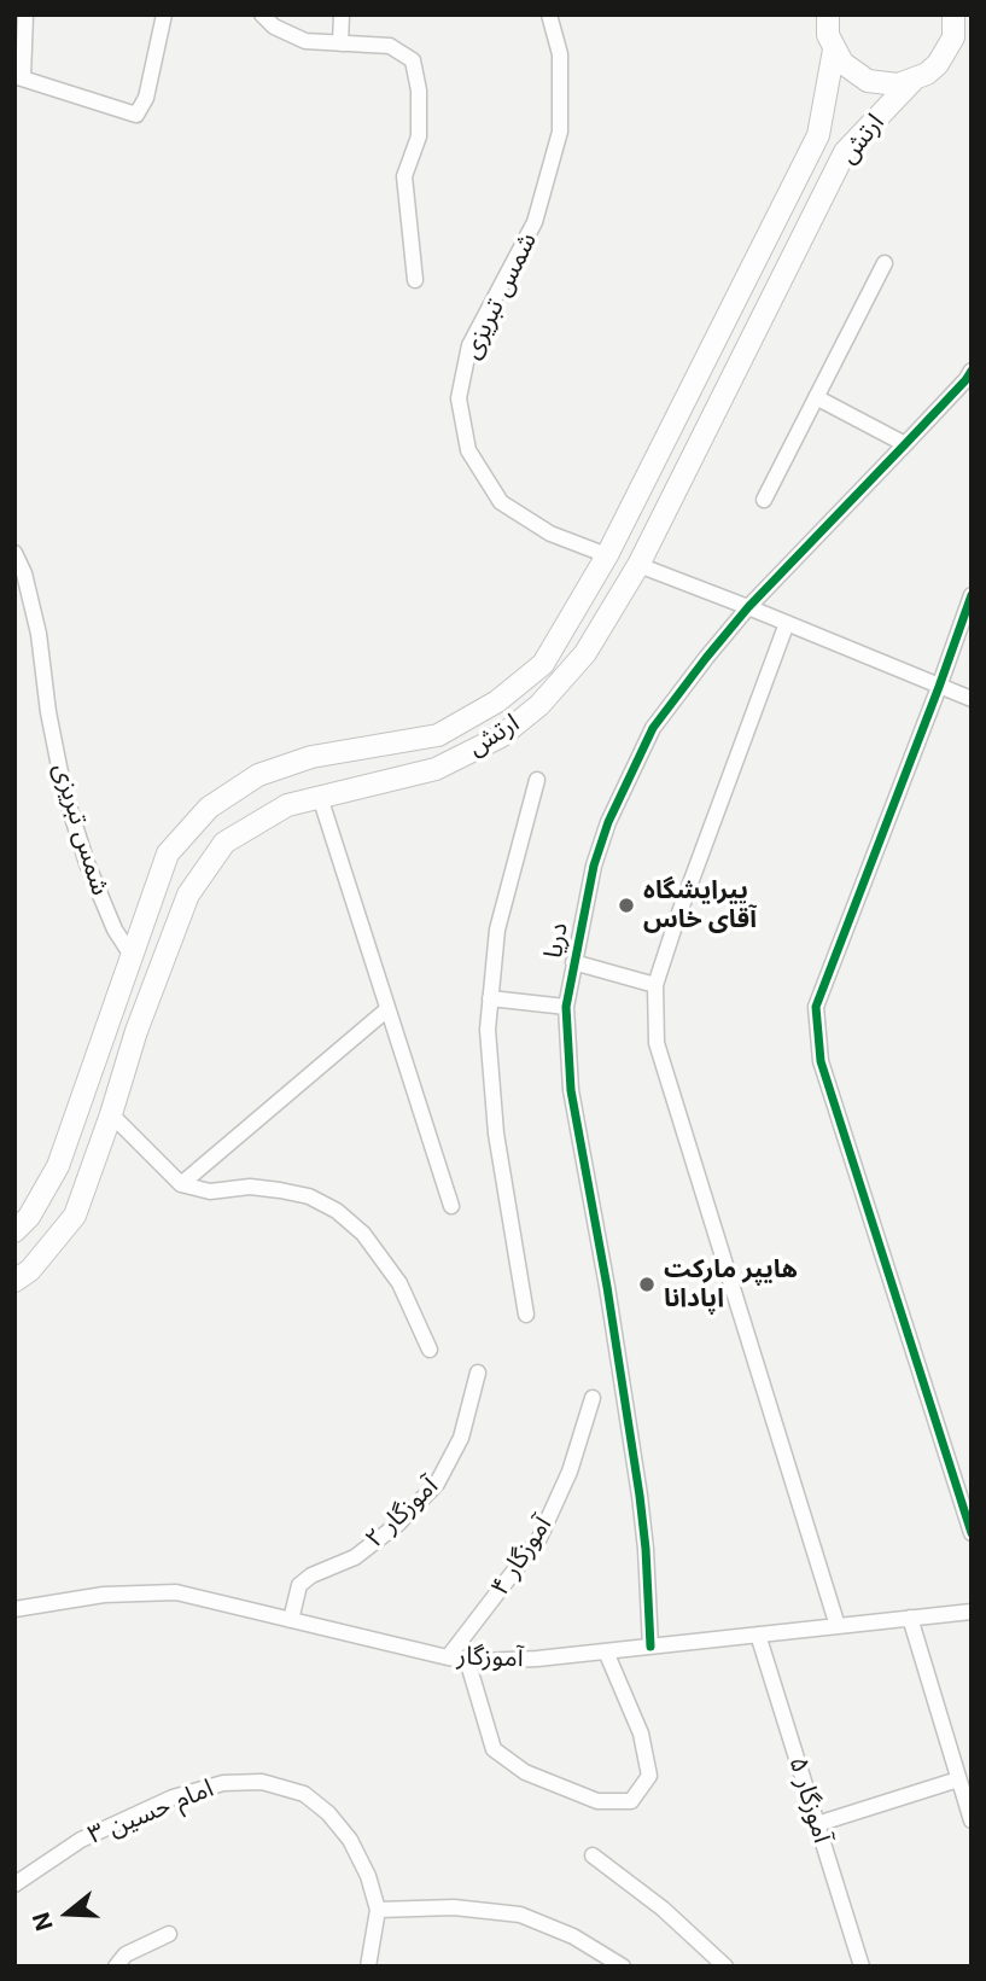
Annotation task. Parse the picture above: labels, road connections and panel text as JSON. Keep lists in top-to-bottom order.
{
  "streets": {
    "main road": ["ارتش"],
    "street": [
      "شمس تبریزی",
      "دریا",
      "آموزگار ۲",
      "آموزگار ۴",
      "آموزگار",
      "آموزگار ۵",
      "امام حسین ۳"
    ]
  },
  "crossings": [
    ["ارتش", "شمس تبریزی"],
    ["دریا", "آموزگار"],
    ["آموزگار ۲", "آموزگار"],
    ["آموزگار ۴", "آموزگار"],
    ["آموزگار", "آموزگار ۵"]
  ],
  "places": ["پیرایشگاه آقای خاس", "هایپر مارکت اپادانا"],
  "north": "left"
}
